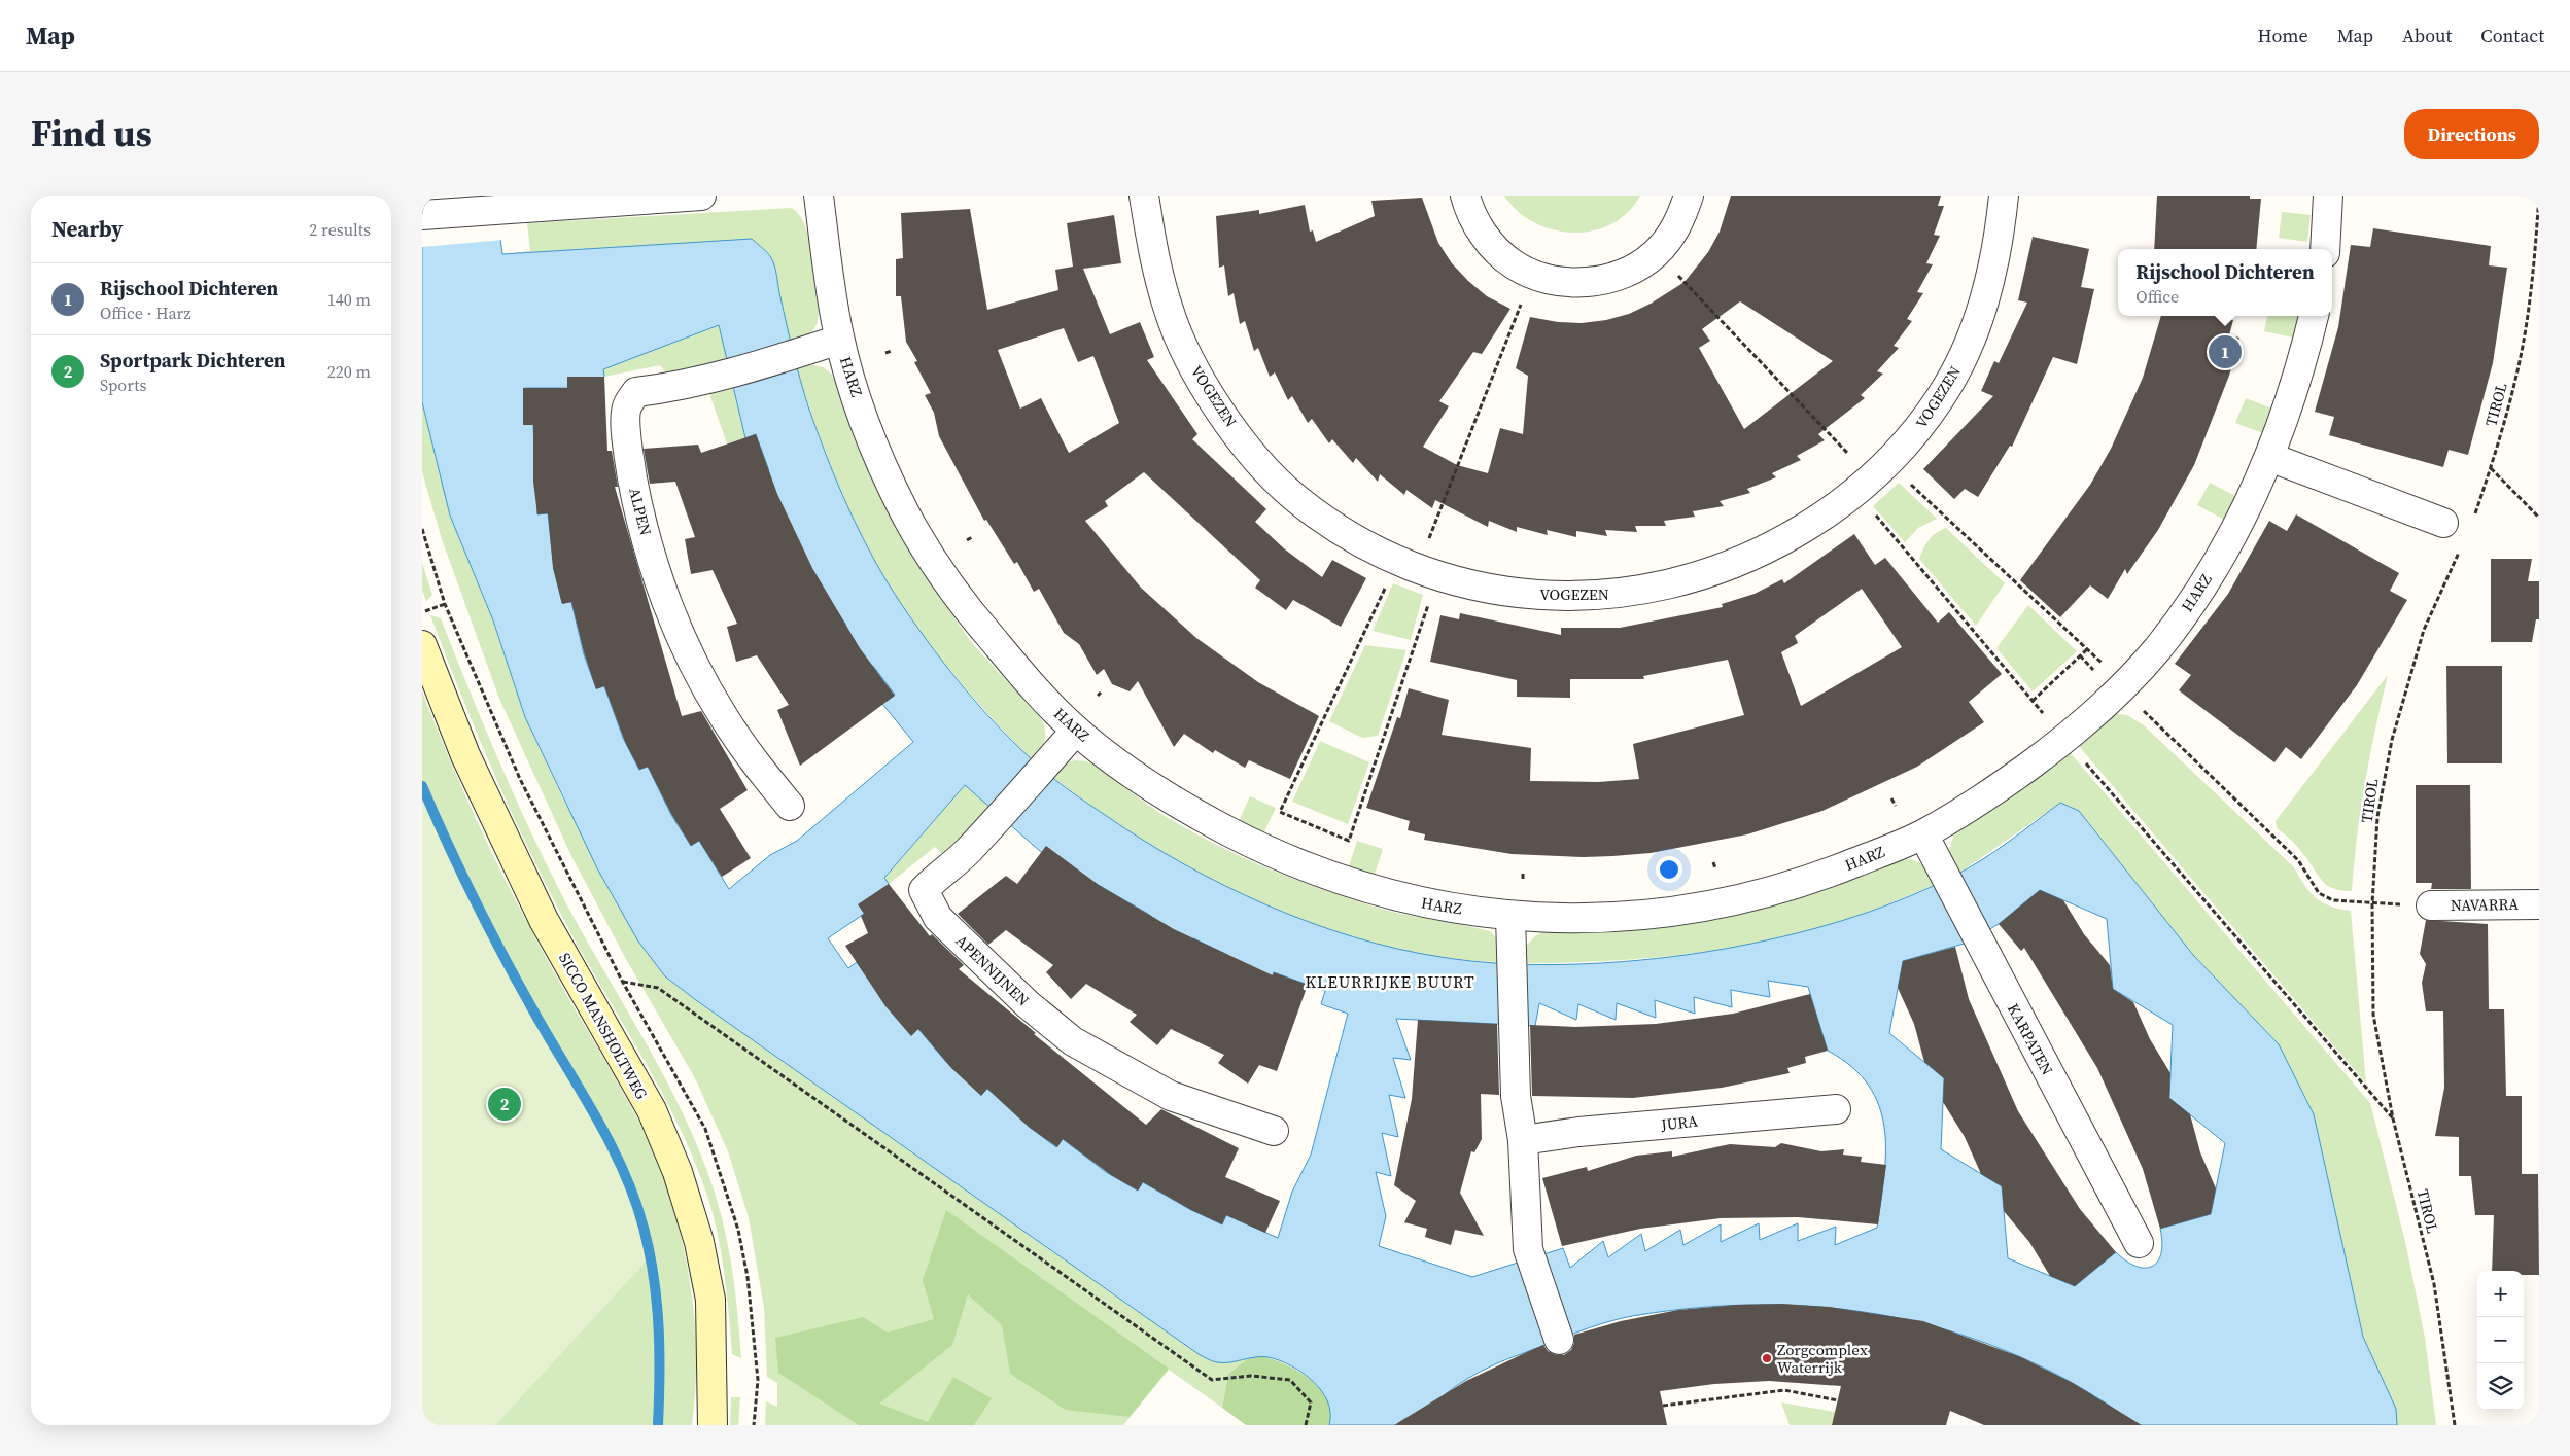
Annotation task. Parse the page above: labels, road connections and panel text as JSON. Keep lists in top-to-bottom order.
{
  "streets": {
    "street": [
      "HARZ",
      "VOGEZEN",
      "ALPEN",
      "NAVARRA",
      "APENNIJNEN",
      "SICCO MANSHOLTWEG",
      "KARPATEN",
      "JURA"
    ],
    "path": ["TIROL"]
  },
  "crossings": [
    ["HARZ", "ALPEN"],
    ["HARZ", "APENNIJNEN"],
    ["HARZ", "KARPATEN"]
  ],
  "districts": ["KLEURRIJKE BUURT"],
  "places": ["Zorgcomplex Waterrijk"],
  "page": {
    "header": "Map",
    "nav": [
      "Home",
      "Map",
      "About",
      "Contact"
    ],
    "title": "Find us",
    "buttons": "Directions",
    "heading": ["Nearby", "2 results"],
    "popup": ["Rijschool Dichteren", "Office"],
    "list": [
      {
        "mark": "1",
        "name": "Rijschool Dichteren",
        "note": "Office · Harz",
        "value": "140 m"
      },
      {
        "mark": "2",
        "name": "Sportpark Dichteren",
        "note": "Sports",
        "value": "220 m"
      }
    ],
    "pins": ["1", "2"],
    "map_buttons": ["+", "−"]
  }
}
